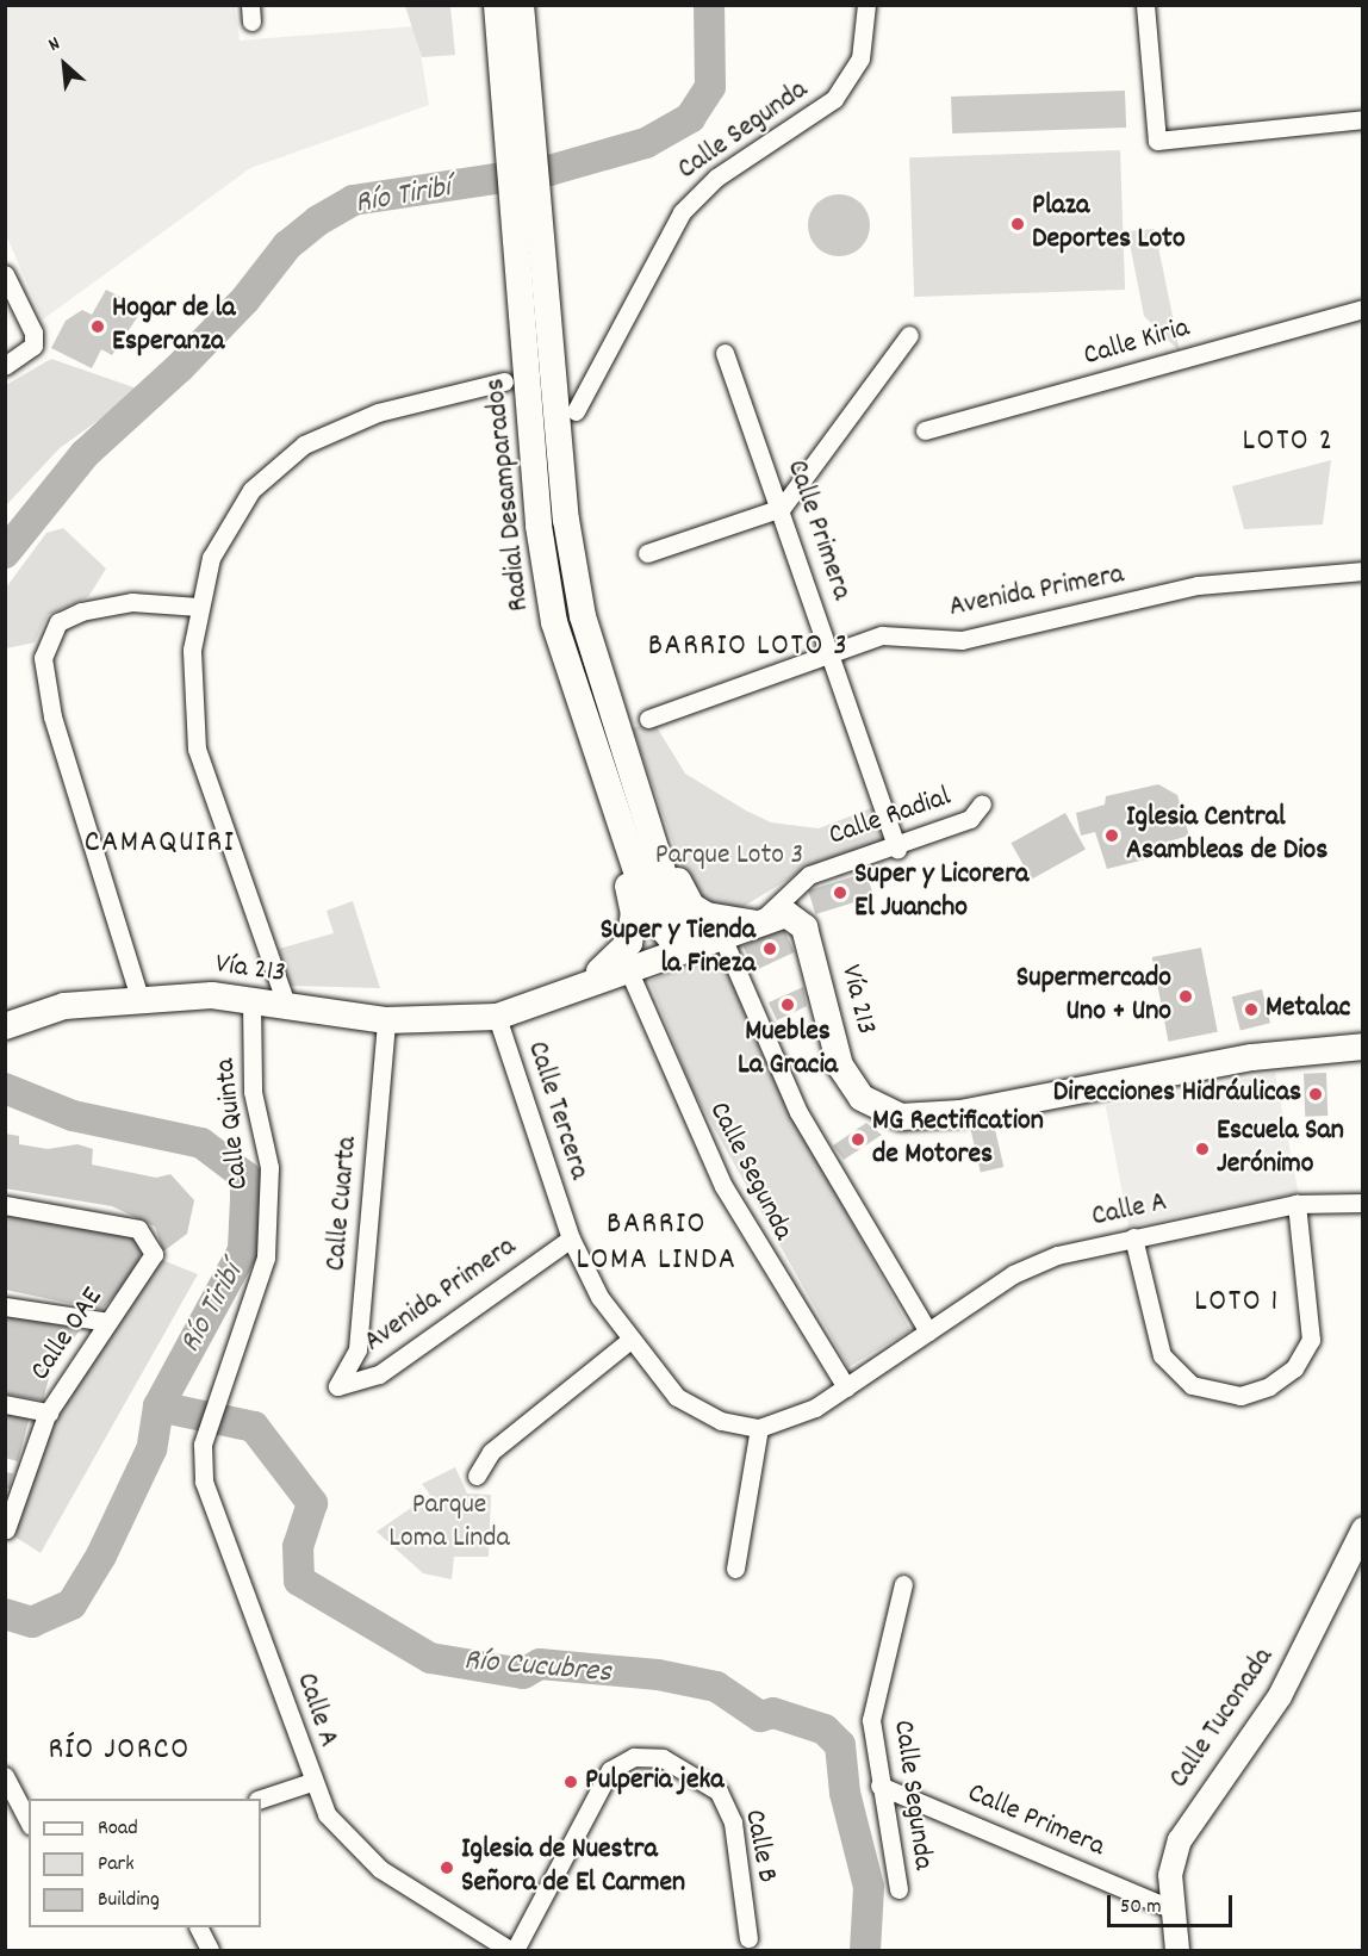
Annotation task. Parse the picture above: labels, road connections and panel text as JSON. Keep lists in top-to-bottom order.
{
  "streets": {
    "main road": ["Radial Desamparados", "Vía 213"],
    "street": [
      "Calle Segunda",
      "Calle Kiria",
      "Calle Primera",
      "Avenida Primera",
      "Calle Radial",
      "Calle Tercera",
      "Calle Quinta",
      "Calle Cuarta",
      "Calle A",
      "Calle 0AE",
      "Calle Tuconada",
      "Calle B"
    ]
  },
  "crossings": [
    ["Calle Segunda", "Calle Primera"],
    ["Calle Segunda", "Vía 213"],
    ["Calle Segunda", "Calle A"],
    ["Radial Desamparados", "Vía 213"],
    ["Calle Primera", "Avenida Primera"],
    ["Calle Primera", "Calle Radial"],
    ["Calle Primera", "Calle Tuconada"],
    ["Avenida Primera", "Calle Tercera"],
    ["Avenida Primera", "Calle Cuarta"],
    ["Calle Radial", "Vía 213"],
    ["Vía 213", "Calle Tercera"],
    ["Vía 213", "Calle Quinta"],
    ["Vía 213", "Calle Cuarta"],
    ["Calle Tercera", "Calle A"],
    ["Calle Quinta", "Calle A"],
    ["Calle A", "Calle B"]
  ],
  "districts": [
    "LOTO 2",
    "BARRIO LOTO 3",
    "CAMAQUIRI",
    "BARRIO LOMA LINDA",
    "LOTO 1",
    "RÍO JORCO"
  ],
  "water": ["Río Tiribí", "Río Cucubres"],
  "parks": ["Parque Loto 3", "Parque Loma Linda"],
  "places": [
    "Plaza Deportes Loto",
    "Hogar de la Esperanza",
    "Iglesia Central Asambleas de Dios",
    "Super y Licorera El Juancho",
    "Super y Tienda la Fineza",
    "Supermercado Uno + Uno",
    "Muebles La Gracia",
    "Metalac",
    "Direcciones Hidráulicas",
    "MG Rectification de Motores",
    "Escuela San Jerónimo",
    "Pulperia jeka",
    "Iglesia de Nuestra Señora de El Carmen"
  ],
  "legend": ["Road", "Park", "Building"],
  "scale_bar": "50 m",
  "north": "top left"
}
